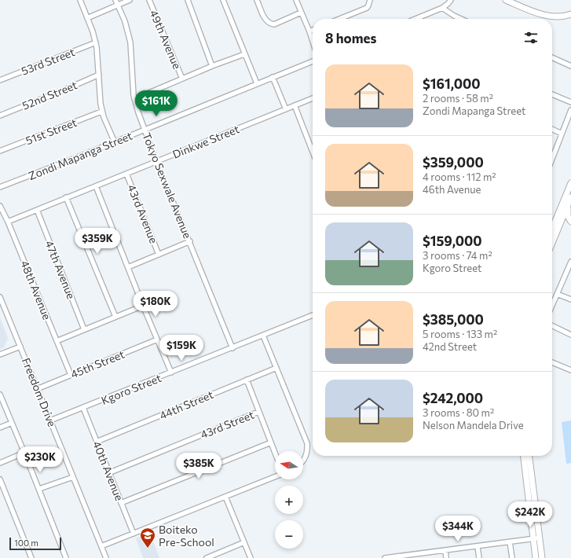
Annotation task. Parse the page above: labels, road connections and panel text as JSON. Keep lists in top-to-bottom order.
{
  "streets": {
    "street": [
      "49th Avenue",
      "53rd Street",
      "52nd Street",
      "51st Street",
      "Dinkwe Street",
      "Zondi Mapanga Street",
      "Tokyo Sexwale Avenue",
      "43rd Avenue",
      "47th Avenue",
      "48th Avenue",
      "45th Street",
      "Kgoro Street",
      "Freedom Drive",
      "44th Street",
      "43rd Street",
      "40th Avenue"
    ]
  },
  "crossings": [
    ["Dinkwe Street", "Tokyo Sexwale Avenue"],
    ["Dinkwe Street", "43rd Avenue"],
    ["Dinkwe Street", "47th Avenue"],
    ["Dinkwe Street", "48th Avenue"],
    ["Zondi Mapanga Street", "Tokyo Sexwale Avenue"],
    ["Tokyo Sexwale Avenue", "Kgoro Street"],
    ["48th Avenue", "45th Street"],
    ["45th Street", "Freedom Drive"],
    ["Kgoro Street", "Freedom Drive"],
    ["Kgoro Street", "40th Avenue"],
    ["44th Street", "40th Avenue"],
    ["43rd Street", "40th Avenue"]
  ],
  "places": {
    "school or university": ["Boiteko Pre-School"]
  },
  "scale_bar": "100 m",
  "north": "left",
  "page": {
    "heading": "8 homes",
    "list": [
      {
        "name": "$161,000",
        "note": "2 rooms · 58 m² · Zondi Mapanga Street"
      },
      {
        "name": "$359,000",
        "note": "4 rooms · 112 m² · 46th Avenue"
      },
      {
        "name": "$159,000",
        "note": "3 rooms · 74 m² · Kgoro Street"
      },
      {
        "name": "$385,000",
        "note": "5 rooms · 133 m² · 42nd Street"
      },
      {
        "name": "$242,000",
        "note": "3 rooms · 80 m² · Nelson Mandela Drive"
      }
    ],
    "price": [
      "$161K",
      "$359K",
      "$180K",
      "$159K",
      "$230K",
      "$385K",
      "$242K",
      "$344K"
    ],
    "map_buttons": ["+", "−"],
    "scale": "100 m"
  }
}
